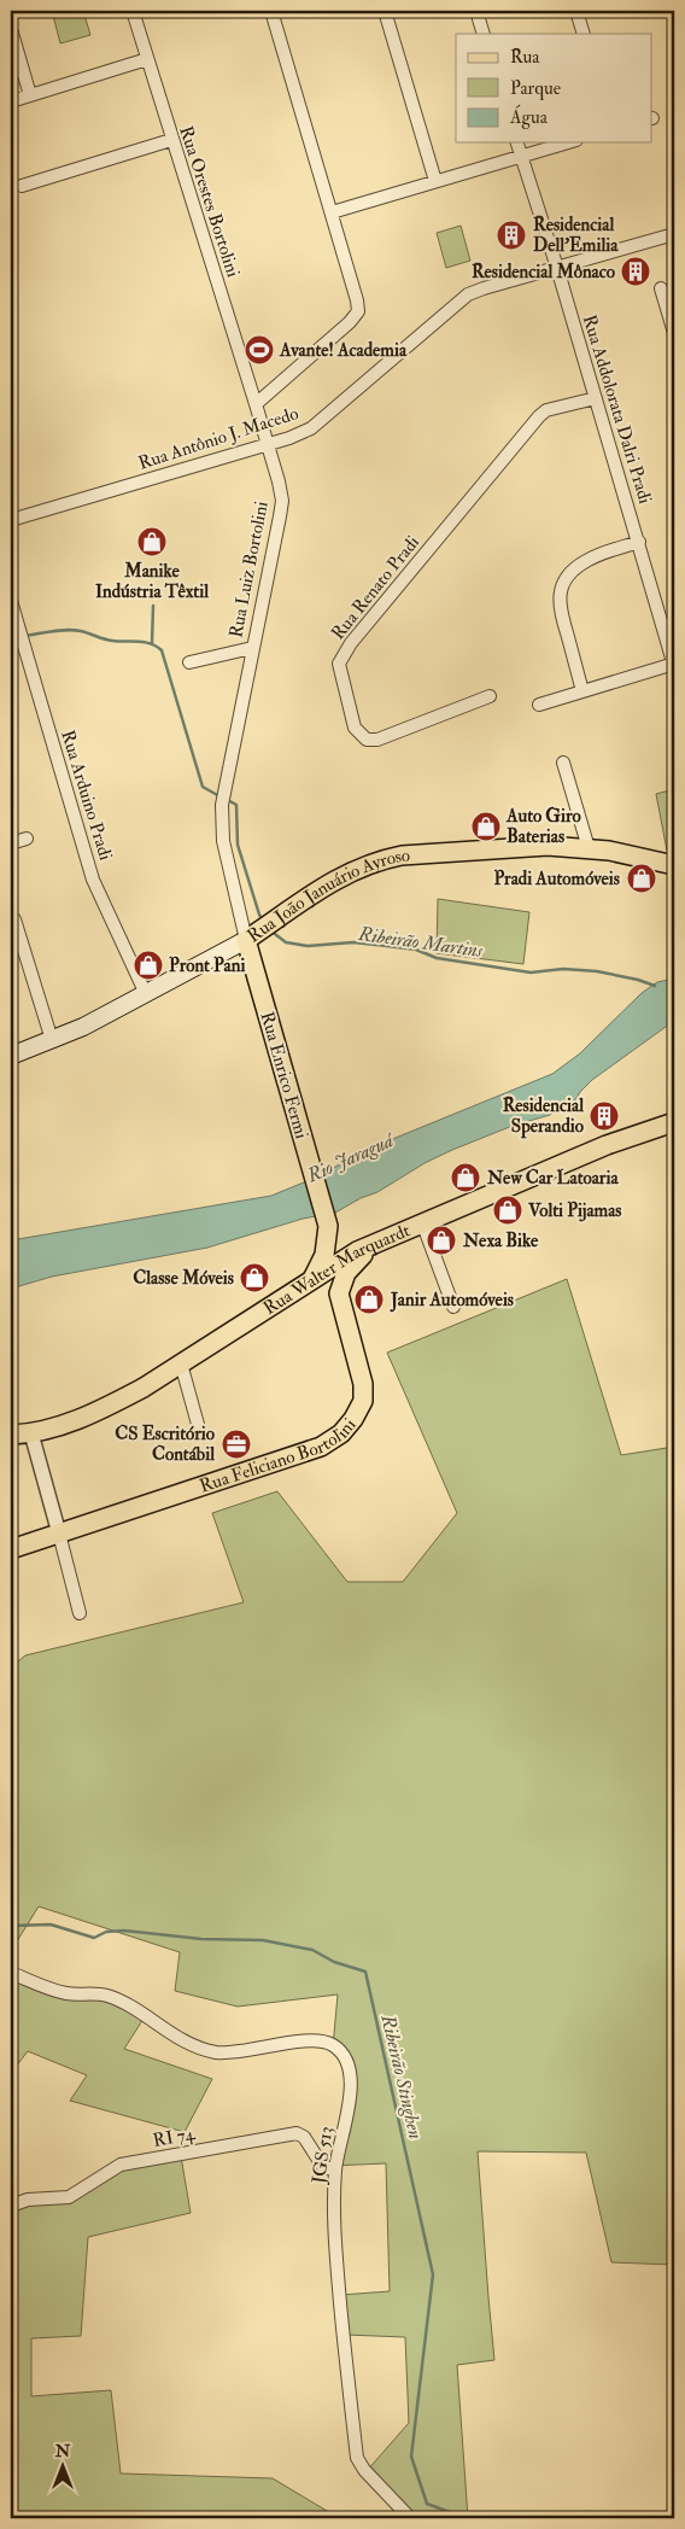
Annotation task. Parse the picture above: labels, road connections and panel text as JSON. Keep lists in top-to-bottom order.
{
  "streets": {
    "main road": [
      "Rua João Januário Ayroso",
      "Rua Enrico Fermi",
      "Rua Walter Marquardt",
      "Rua Feliciano Bortolini"
    ],
    "street": [
      "Rua Orestes Bortolini",
      "Rua Addolorata Dalri Pradi",
      "Rua Antônio J. Macedo",
      "Rua Luiz Bortolini",
      "Rua Renato Pradi",
      "Rua Arduino Pradi",
      "RI 74",
      "JGS 513"
    ]
  },
  "crossings": [
    ["Rua Orestes Bortolini", "Rua Luiz Bortolini"],
    ["Rua Addolorata Dalri Pradi", "Rua Antônio J. Macedo"],
    ["Rua Addolorata Dalri Pradi", "Rua Renato Pradi"],
    ["Rua Antônio J. Macedo", "Rua Luiz Bortolini"],
    ["Rua Luiz Bortolini", "Rua João Januário Ayroso"],
    ["Rua Luiz Bortolini", "Rua Enrico Fermi"],
    ["Rua Arduino Pradi", "Rua João Januário Ayroso"],
    ["Rua João Januário Ayroso", "Rua Enrico Fermi"],
    ["Rua Enrico Fermi", "Rua Walter Marquardt"],
    ["RI 74", "JGS 513"]
  ],
  "water": ["Ribeirão Martins", "Rio Jaraguá", "Ribeirão Stinghen"],
  "places": {
    "building": ["Residencial Dell'Emilia", "Residencial Mônaco", "Residencial Sperandio"],
    "sports": ["Avante! Academia"],
    "shop": [
      "Manike Indústria Têxtil",
      "Auto Giro Baterias",
      "Pradi Automóveis",
      "Pront Pani",
      "New Car Latoaria",
      "Volti Pijamas",
      "Nexa Bike",
      "Classe Móveis",
      "Janir Automóveis"
    ],
    "office": ["CS Escritório Contábil"]
  },
  "legend": ["Rua", "Parque", "Água"],
  "north": "top"
}
